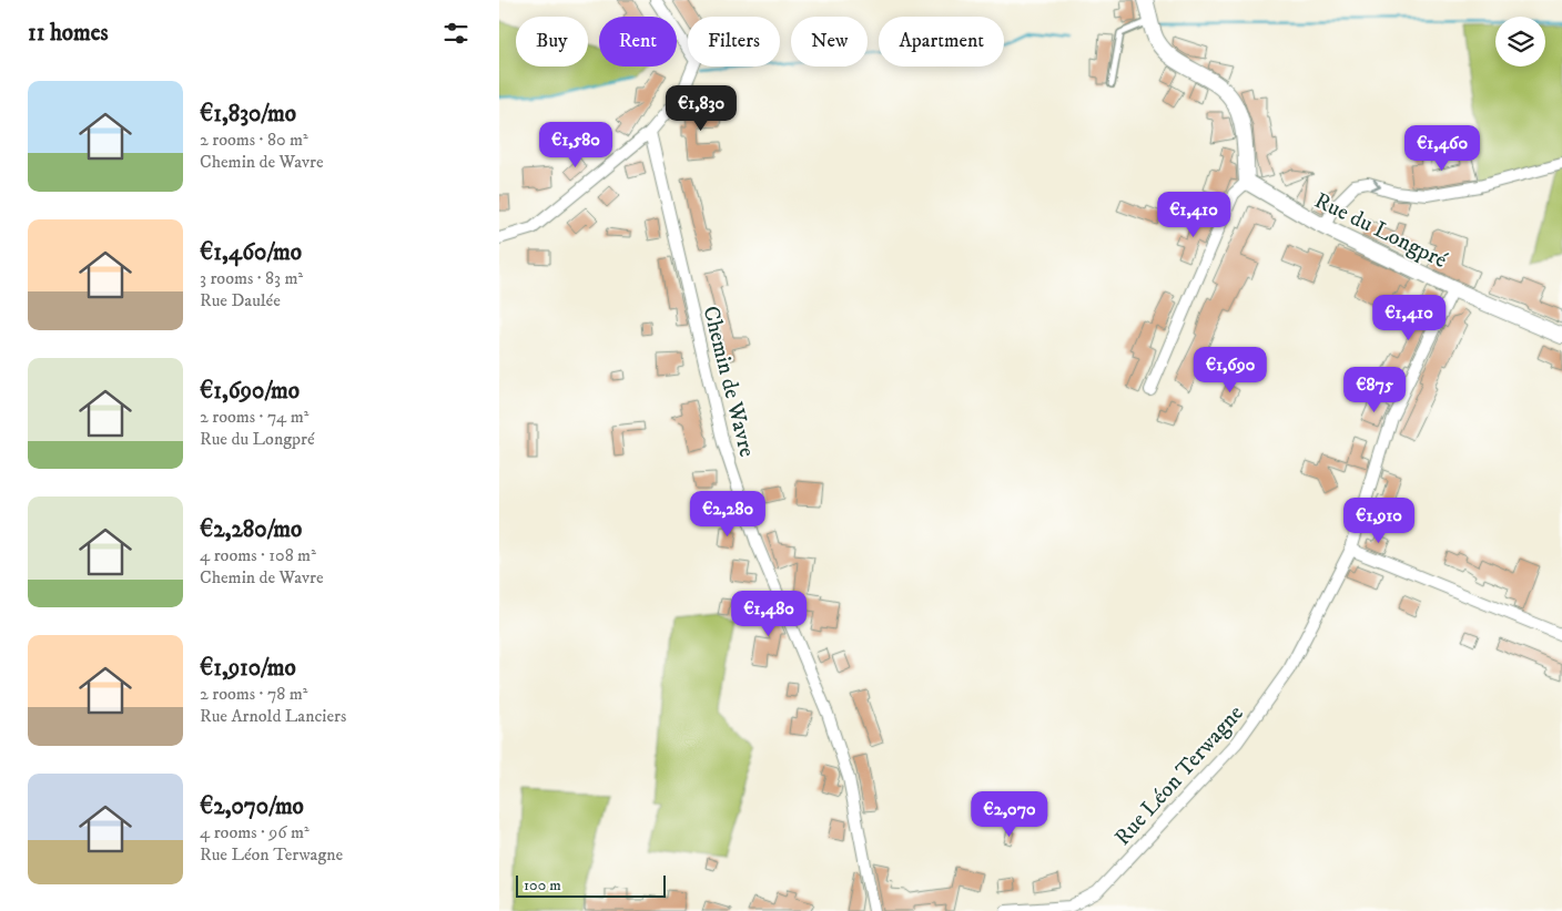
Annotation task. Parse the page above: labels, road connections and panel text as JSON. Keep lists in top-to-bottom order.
{
  "streets": {
    "street": ["Rue du Longpré", "Chemin de Wavre", "Rue Léon Terwagne"]
  },
  "crossings": [
    ["Rue du Longpré", "Rue Léon Terwagne"]
  ],
  "scale_bar": "100 m",
  "page": {
    "heading": "11 homes",
    "chip": [
      "Buy",
      "Rent",
      "Filters",
      "New",
      "Apartment"
    ],
    "list": [
      {
        "name": "€1,830/mo",
        "note": "2 rooms · 80 m² · Chemin de Wavre"
      },
      {
        "name": "€1,460/mo",
        "note": "3 rooms · 83 m² · Rue Daulée"
      },
      {
        "name": "€1,690/mo",
        "note": "2 rooms · 74 m² · Rue du Longpré"
      },
      {
        "name": "€2,280/mo",
        "note": "4 rooms · 108 m² · Chemin de Wavre"
      },
      {
        "name": "€1,910/mo",
        "note": "2 rooms · 78 m² · Rue Arnold Lanciers"
      },
      {
        "name": "€2,070/mo",
        "note": "4 rooms · 96 m² · Rue Léon Terwagne"
      }
    ],
    "price": [
      "€1,830",
      "€1,580",
      "€1,460",
      "€1,410",
      "€1,410",
      "€1,690",
      "€875",
      "€2,280",
      "€1,910",
      "€1,480",
      "€2,070"
    ],
    "scale": "100 m"
  }
}
